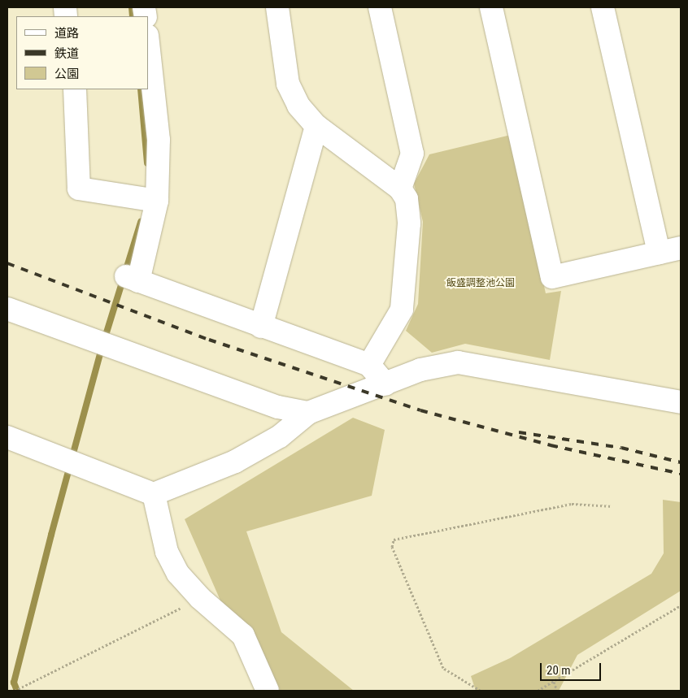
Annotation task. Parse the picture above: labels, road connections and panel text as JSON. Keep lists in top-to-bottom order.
{
  "parks": ["飯盛調整池公園"],
  "legend": ["道路", "鉄道", "公園"],
  "scale_bar": "20 m"
}
